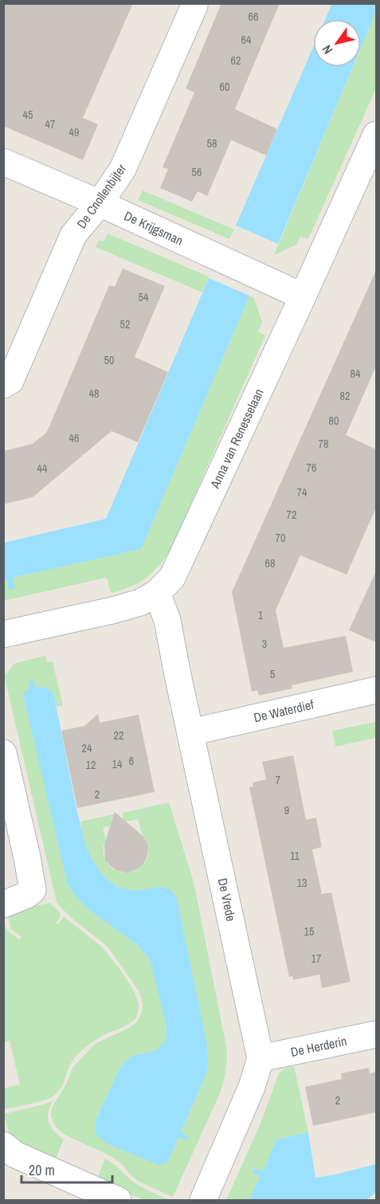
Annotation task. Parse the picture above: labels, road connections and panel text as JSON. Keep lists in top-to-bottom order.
{
  "streets": {
    "street": [
      "De Cnollenbijter",
      "De Krijgsman",
      "Anna van Renesselaan",
      "De Waterdief",
      "De Vrede",
      "De Herderin"
    ]
  },
  "crossings": [
    ["De Cnollenbijter", "De Krijgsman"],
    ["De Krijgsman", "Anna van Renesselaan"],
    ["Anna van Renesselaan", "De Vrede"],
    ["De Waterdief", "De Vrede"],
    ["De Vrede", "De Herderin"]
  ],
  "house_numbers": [
    "66",
    "64",
    "62",
    "60",
    "45",
    "47",
    "49",
    "58",
    "56",
    "54",
    "52",
    "50",
    "84",
    "48",
    "82",
    "80",
    "46",
    "78",
    "76",
    "44",
    "74",
    "72",
    "70",
    "68",
    "1",
    "3",
    "5",
    "22",
    "24",
    "6",
    "14",
    "12",
    "7",
    "2",
    "9",
    "11",
    "13",
    "15",
    "17",
    "2"
  ],
  "scale_bar": "20 m",
  "north": "bottom left"
}
